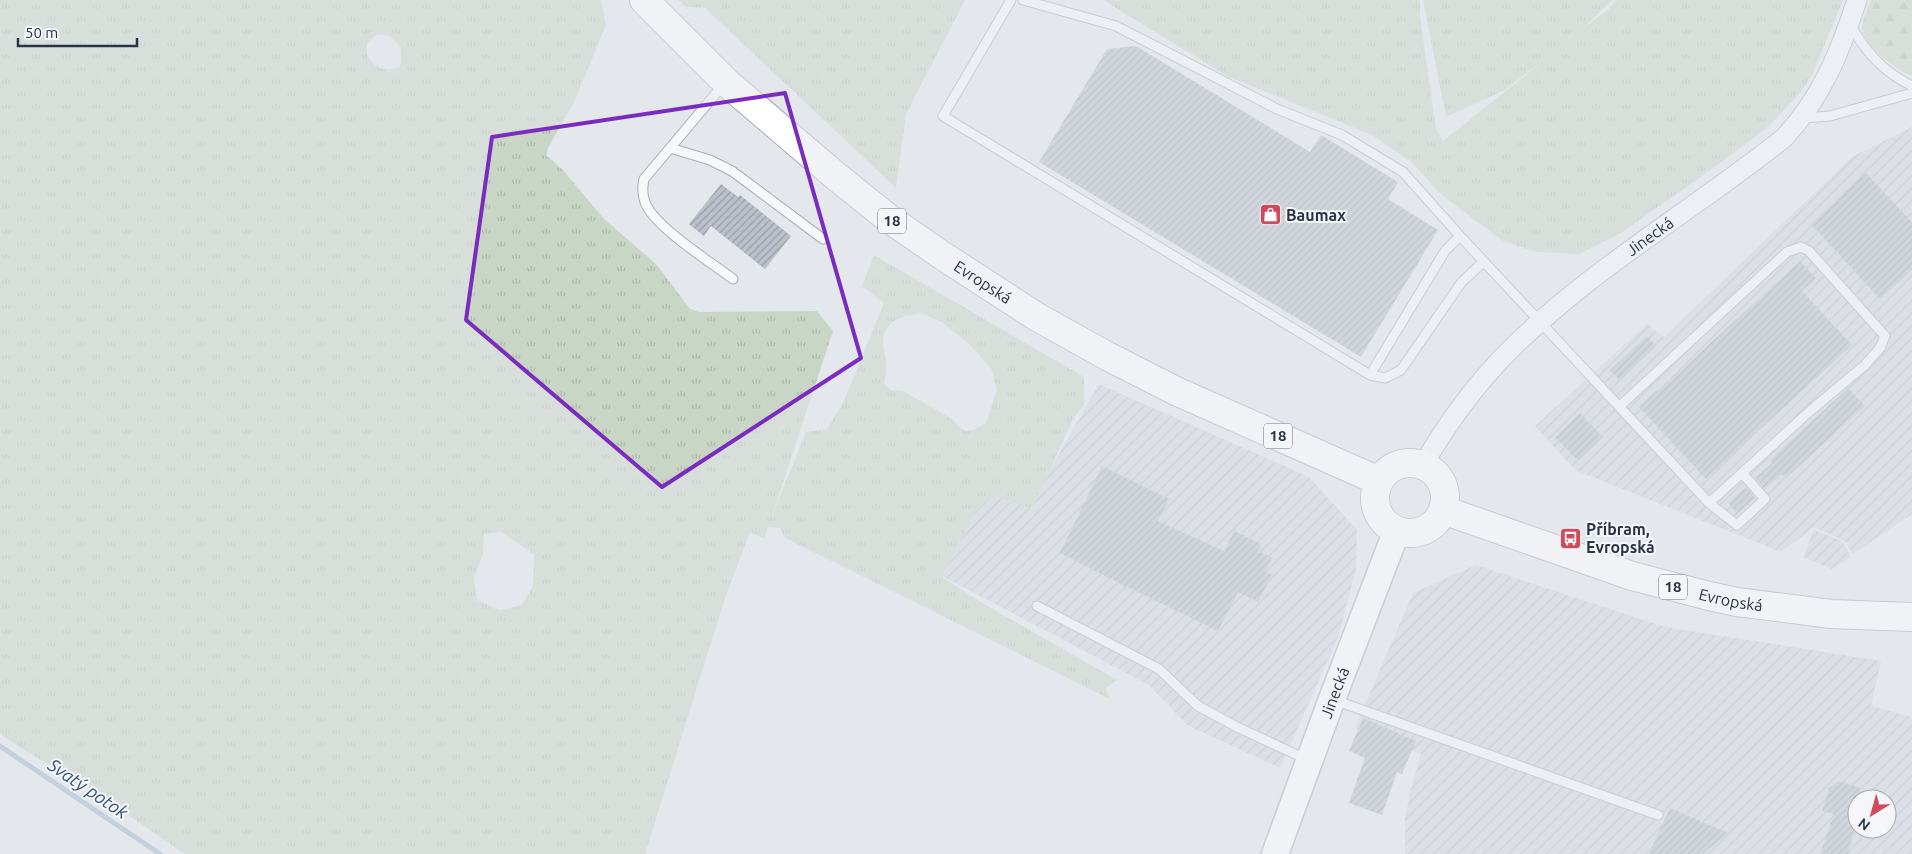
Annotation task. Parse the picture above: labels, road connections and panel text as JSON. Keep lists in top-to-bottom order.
{
  "streets": {
    "main road": ["18", "Jinecká", "Evropská"]
  },
  "crossings": [
    ["Jinecká", "Evropská"]
  ],
  "water": ["Svatý potok"],
  "places": {
    "shop": ["Baumax"],
    "bus stop": ["Příbram, Evropská"]
  },
  "scale_bar": "50 m",
  "north": "bottom left"
}
